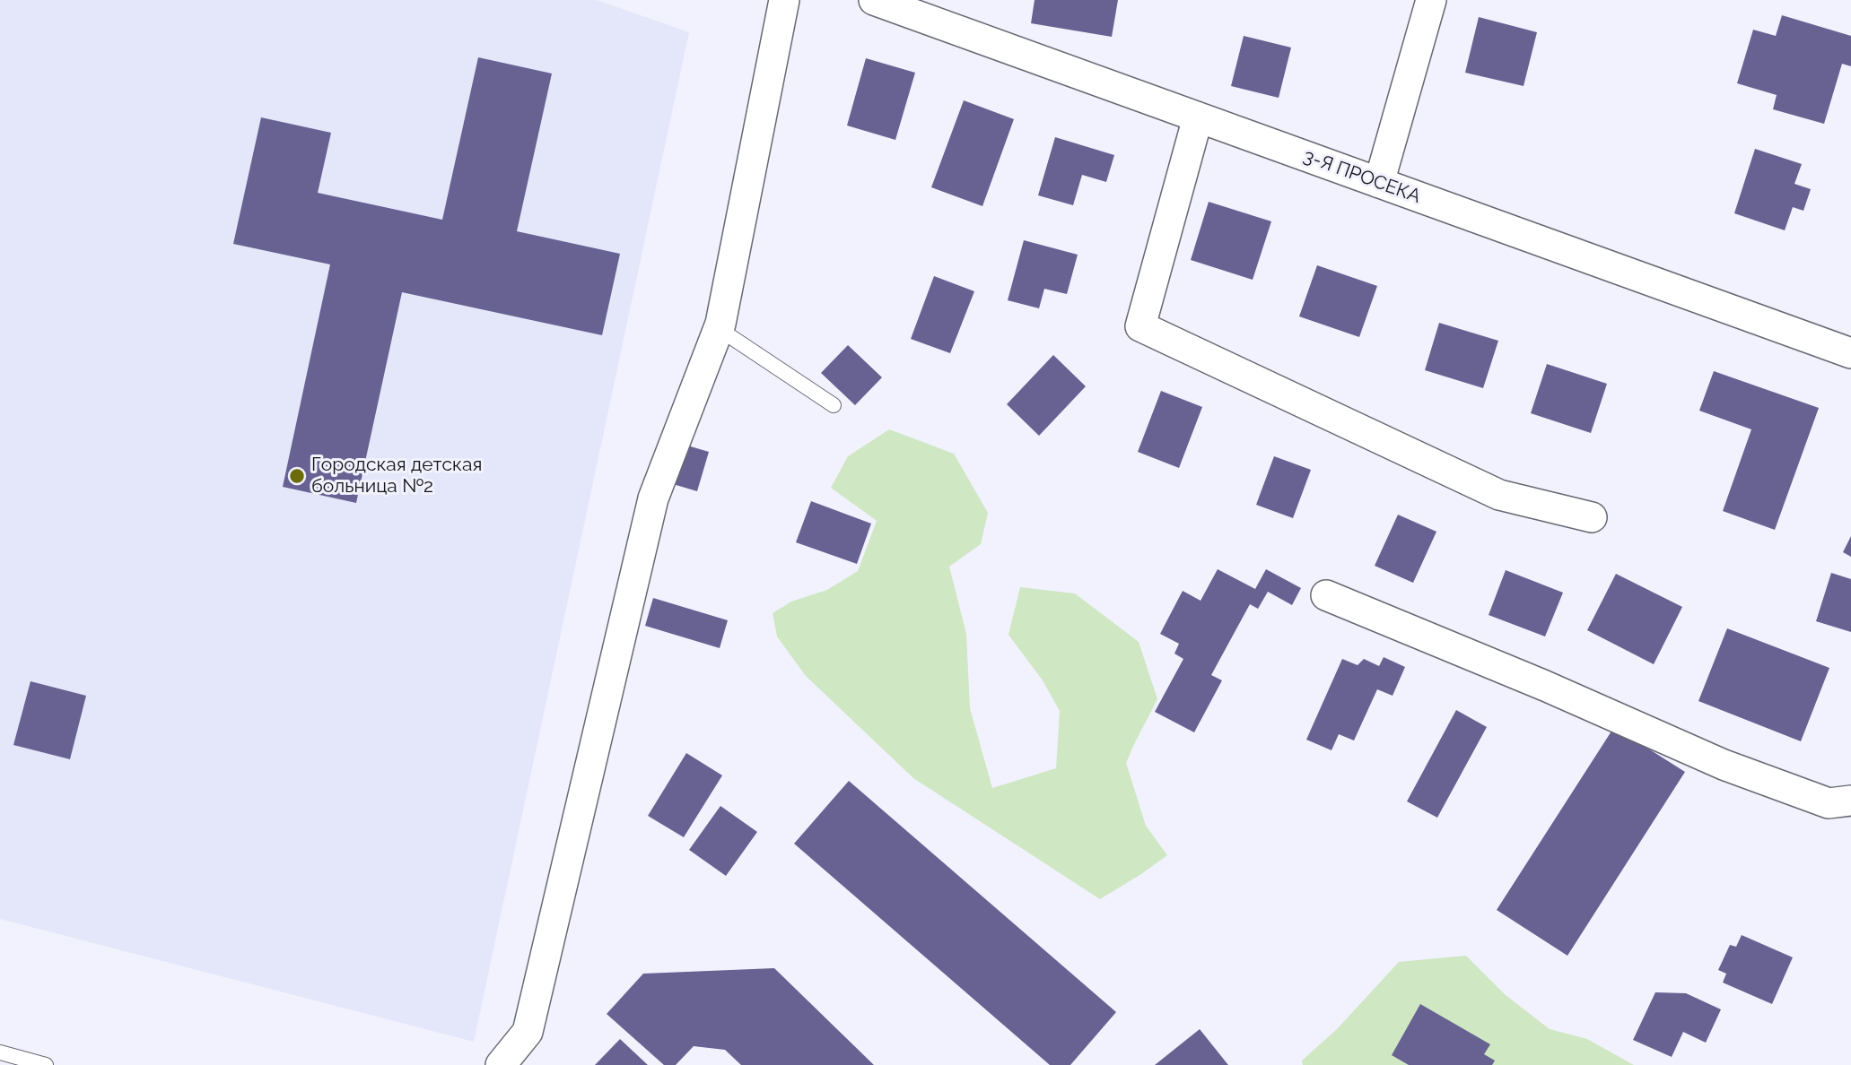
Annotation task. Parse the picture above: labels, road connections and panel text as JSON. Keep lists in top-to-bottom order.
{
  "streets": {
    "street": ["3-Я ПРОСЕКА"]
  },
  "places": ["Городская детская больница №2"]
}
